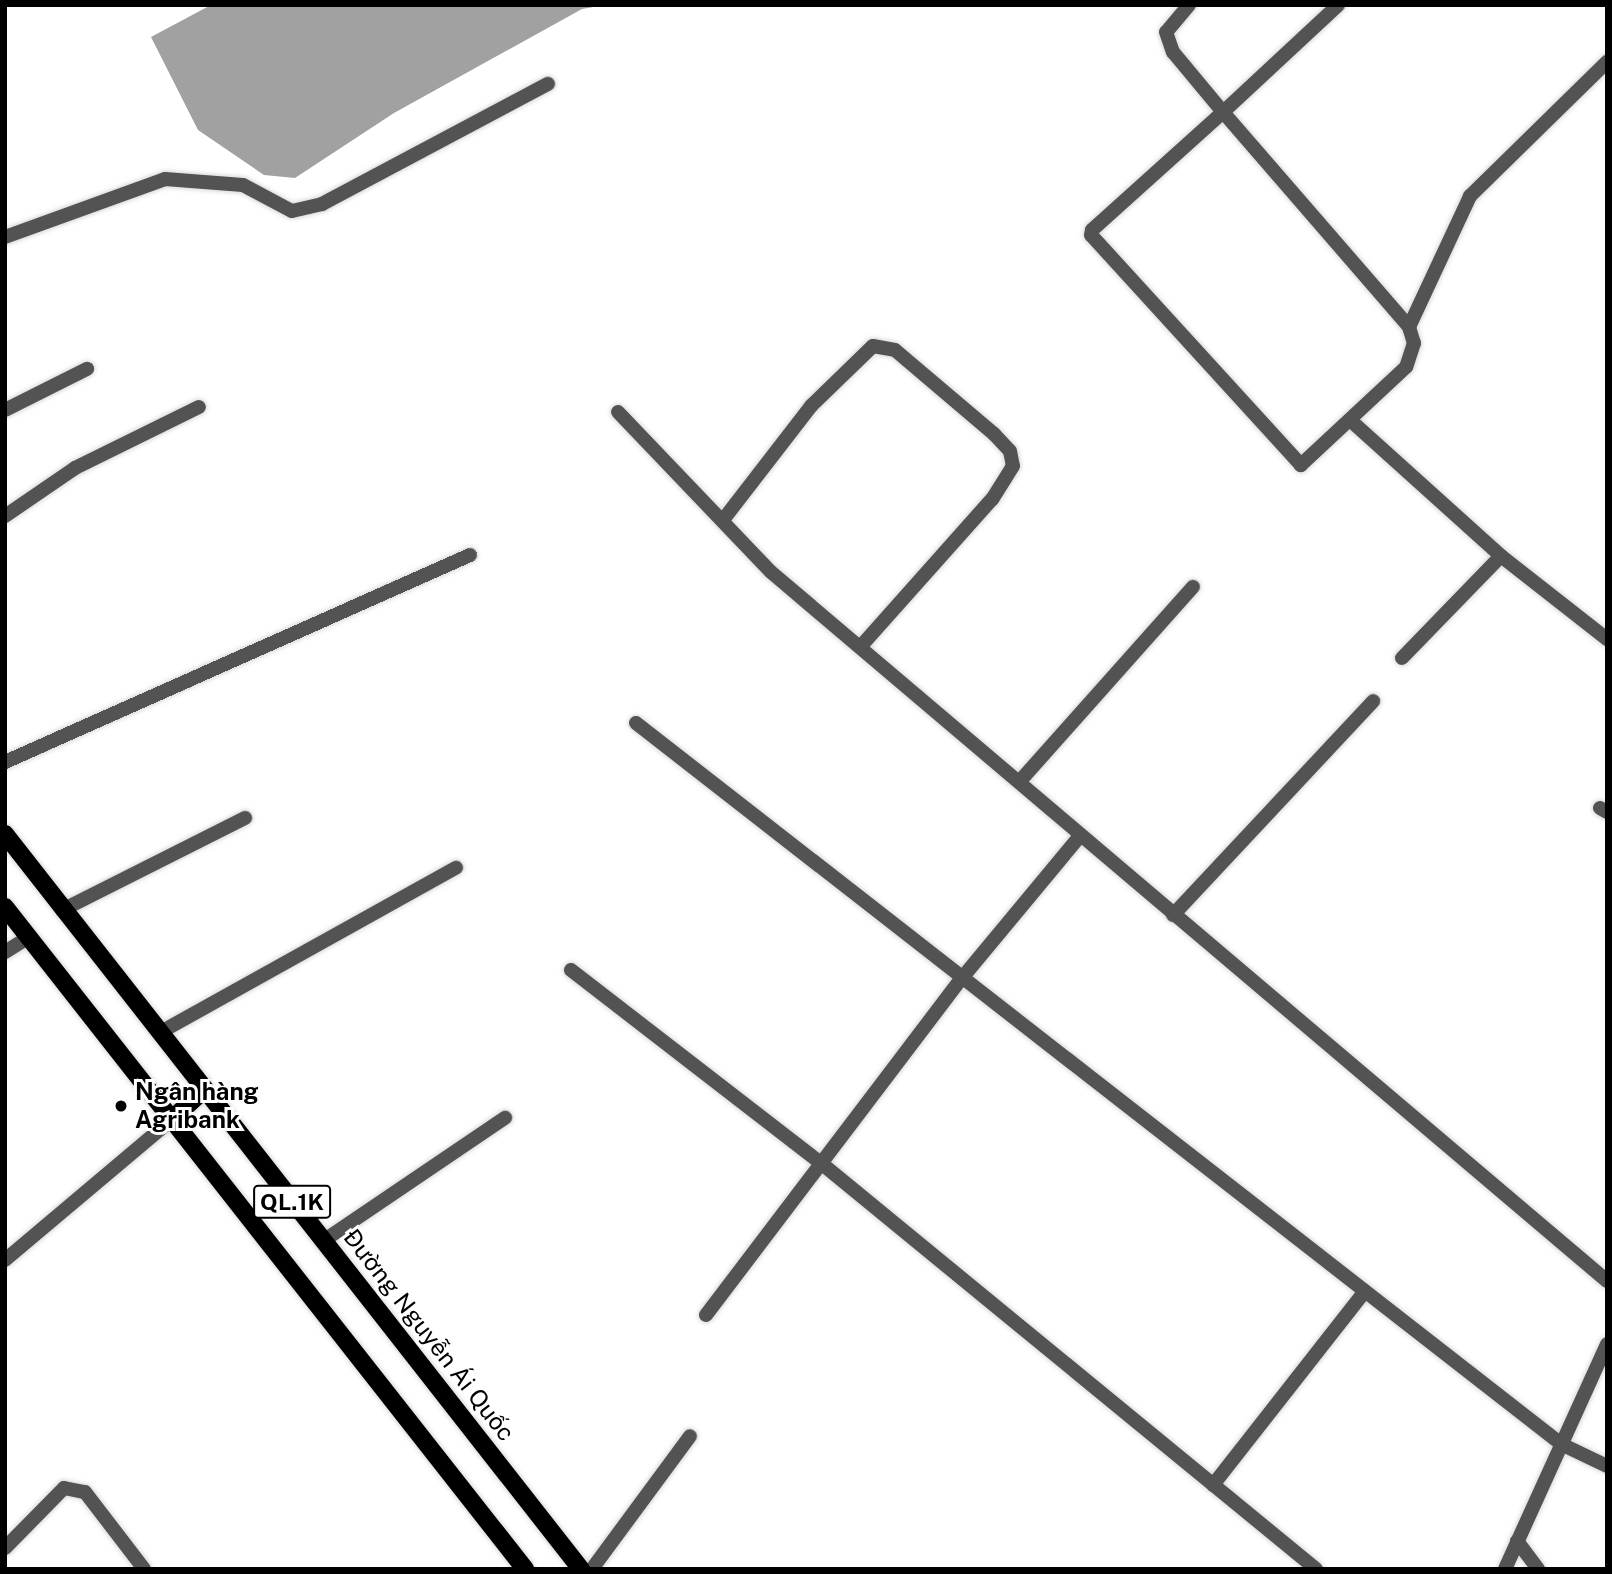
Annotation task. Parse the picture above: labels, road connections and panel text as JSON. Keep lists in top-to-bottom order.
{
  "streets": {
    "main road": ["QL.1K", "Đường Nguyễn Ái Quốc"]
  },
  "places": ["Ngân hàng Agribank"]
}
